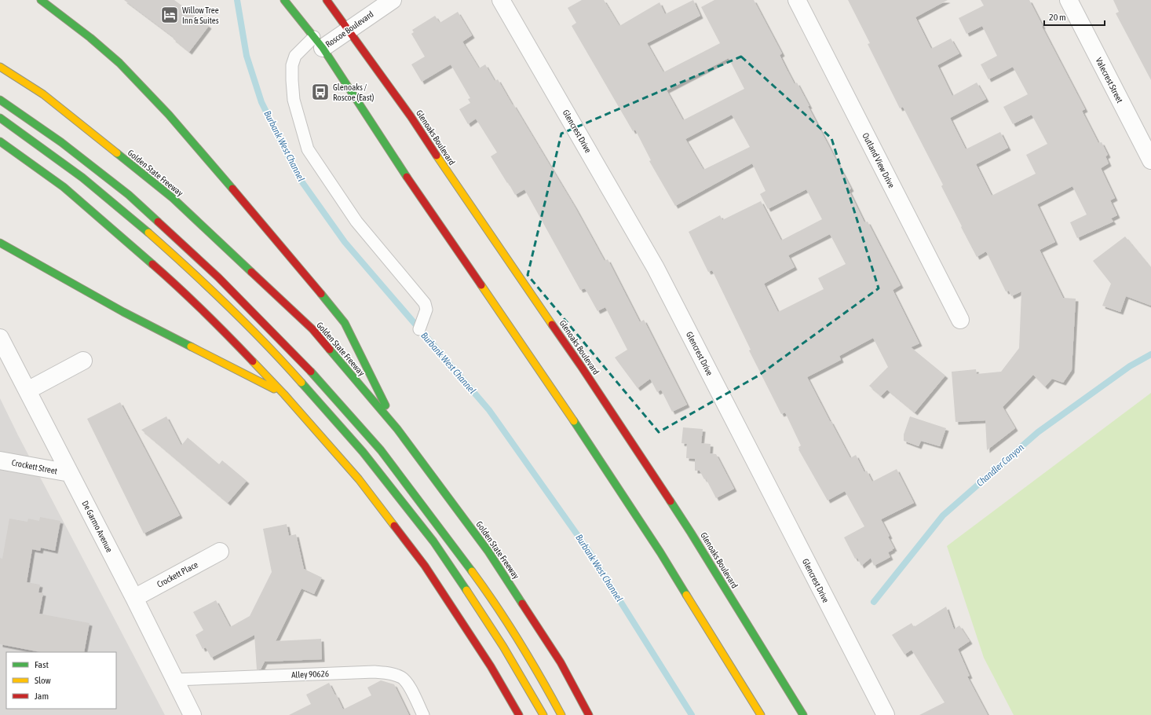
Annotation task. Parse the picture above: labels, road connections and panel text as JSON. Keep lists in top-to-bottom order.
{
  "streets": {
    "main road": ["Glenoaks Boulevard", "Golden State Freeway"],
    "street": [
      "Roscoe Boulevard",
      "Valecrest Street",
      "Glencrest Drive",
      "Outland View Drive",
      "Crockett Street",
      "De Garmo Avenue",
      "Crockett Place"
    ],
    "lane": ["Alley 90626"]
  },
  "crossings": [
    ["Roscoe Boulevard", "Glenoaks Boulevard"],
    ["Crockett Street", "De Garmo Avenue"],
    ["De Garmo Avenue", "Crockett Place"],
    ["De Garmo Avenue", "Alley 90626"]
  ],
  "water": ["Burbank West Channel", "Chandler Canyon"],
  "places": {
    "hotel": ["Willow Tree Inn & Suites"],
    "bus stop": ["Glenoaks / Roscoe (East)"]
  },
  "legend": ["Fast", "Slow", "Jam"],
  "scale_bar": "20 m"
}
